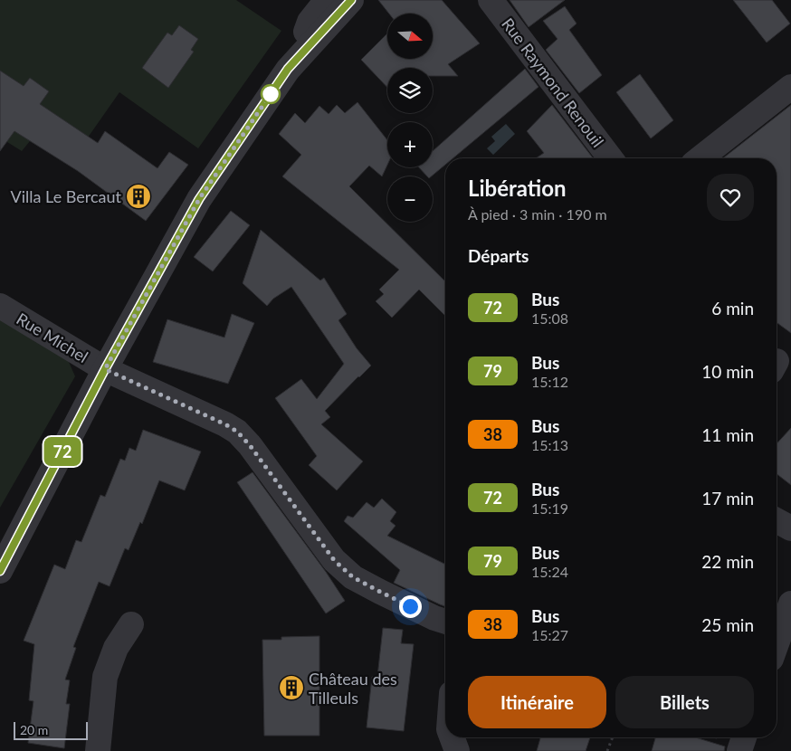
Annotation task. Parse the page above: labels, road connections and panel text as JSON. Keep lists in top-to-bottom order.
{
  "streets": {
    "street": ["Rue Raymond Renouil", "Rue Michel"]
  },
  "places": {
    "building": ["Villa Le Bercaut", "Château des Tilleuls"]
  },
  "lines": ["bus line 72"],
  "scale_bar": "20 m",
  "north": "right",
  "page": {
    "on_map": "72",
    "map_buttons": ["+", "−"],
    "heading": [
      ["Libération", "À pied · 3 min · 190 m"],
      "Départs"
    ],
    "list": [
      {
        "mark": "72",
        "name": "Bus",
        "note": "15:08",
        "value": "6 min"
      },
      {
        "mark": "79",
        "name": "Bus",
        "note": "15:12",
        "value": "10 min"
      },
      {
        "mark": "38",
        "name": "Bus",
        "note": "15:13",
        "value": "11 min"
      },
      {
        "mark": "72",
        "name": "Bus",
        "note": "15:19",
        "value": "17 min"
      },
      {
        "mark": "79",
        "name": "Bus",
        "note": "15:24",
        "value": "22 min"
      },
      {
        "mark": "38",
        "name": "Bus",
        "note": "15:27",
        "value": "25 min"
      }
    ],
    "buttons": ["Itinéraire", "Billets"],
    "scale": "20 m"
  }
}
